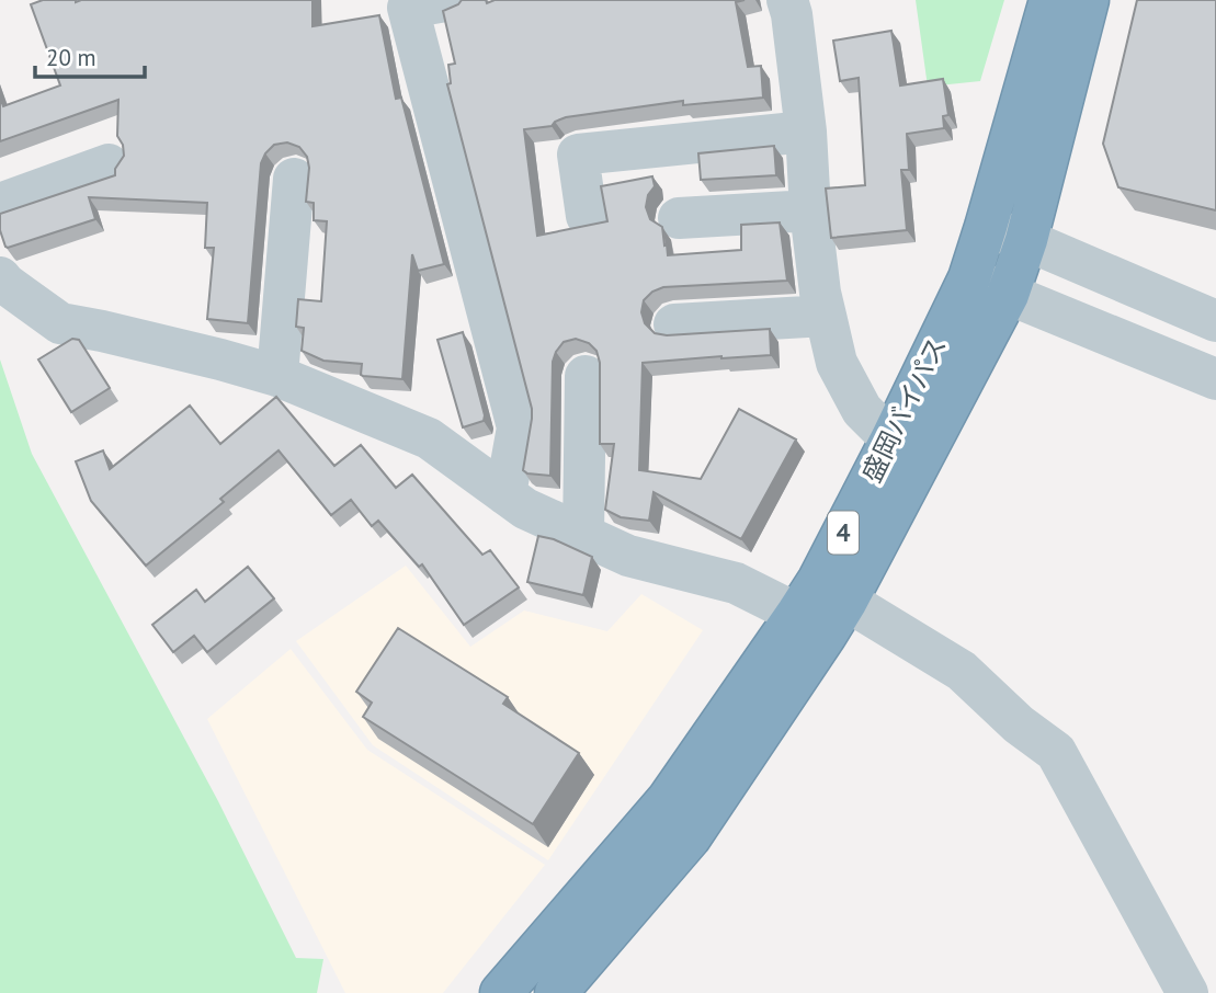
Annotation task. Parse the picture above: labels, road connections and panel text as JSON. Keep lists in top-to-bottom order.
{
  "streets": {
    "highway": ["盛岡バイパス", "4"]
  },
  "scale_bar": "20 m"
}
